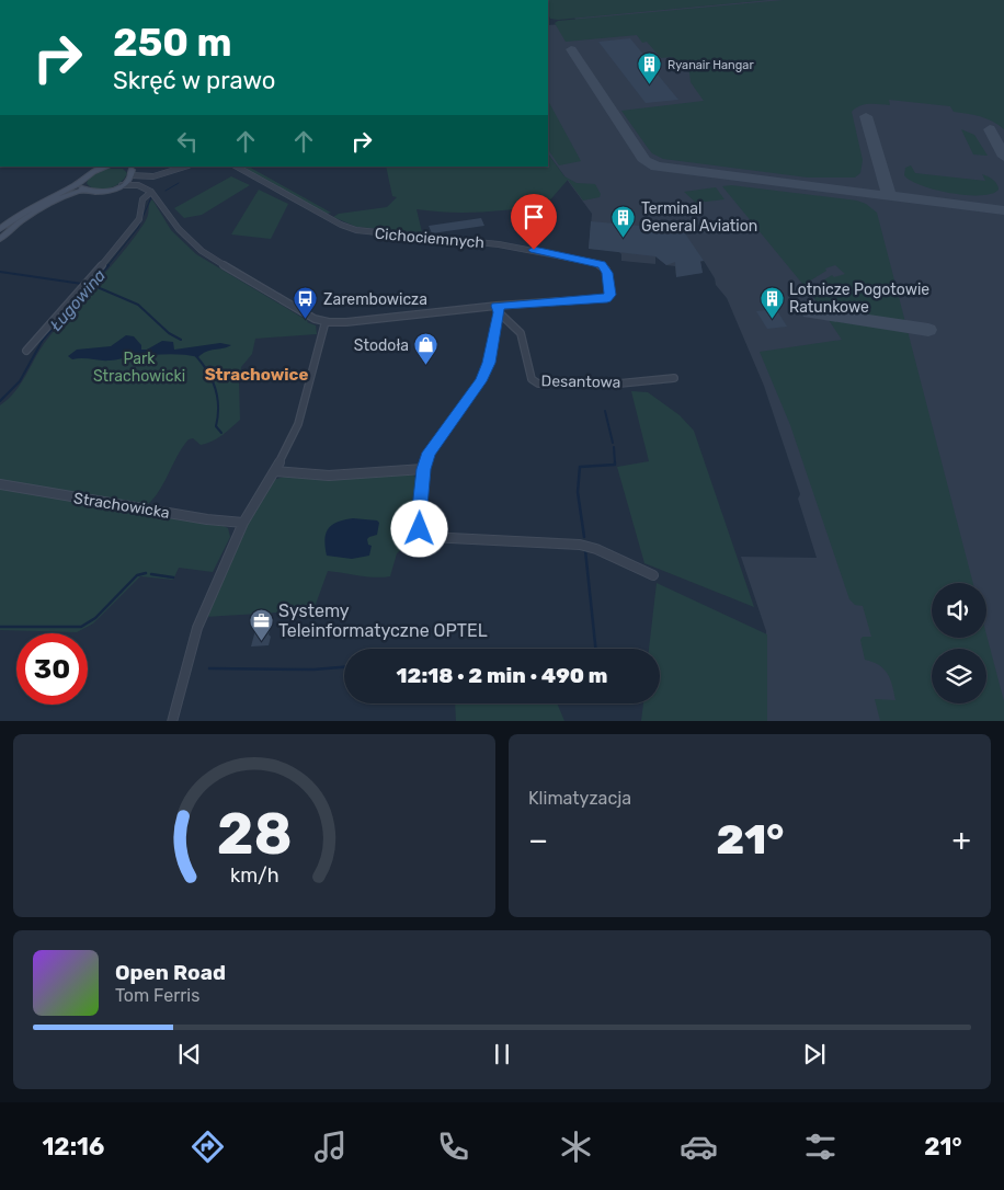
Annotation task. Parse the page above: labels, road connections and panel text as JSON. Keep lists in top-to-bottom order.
{
  "streets": {
    "street": ["Cichociemnych", "Desantowa", "Strachowicka"]
  },
  "crossings": [
    ["Cichociemnych", "Desantowa"]
  ],
  "districts": ["Strachowice"],
  "water": ["Ługowina"],
  "parks": ["Park Strachowicki"],
  "places": {
    "building": ["Ryanair Hangar", "Terminal General Aviation", "Lotnicze Pogotowie Ratunkowe"],
    "bus stop": ["Zarembowicza"],
    "shop": ["Stodoła"],
    "office": ["Systemy Teleinformatyczne OPTEL"]
  },
  "page": {
    "turn": ["250 m", "Skręć w prawo"],
    "limit": "30",
    "trip": "12:18 · 2 min · 490 m",
    "tile": "Klimatyzacja",
    "heat": ["−", "21°", "+"],
    "song": ["Open Road", "Tom Ferris"],
    "tabs": ["12:16", "21°"],
    "gauge": ["28", "km/h"]
  }
}
